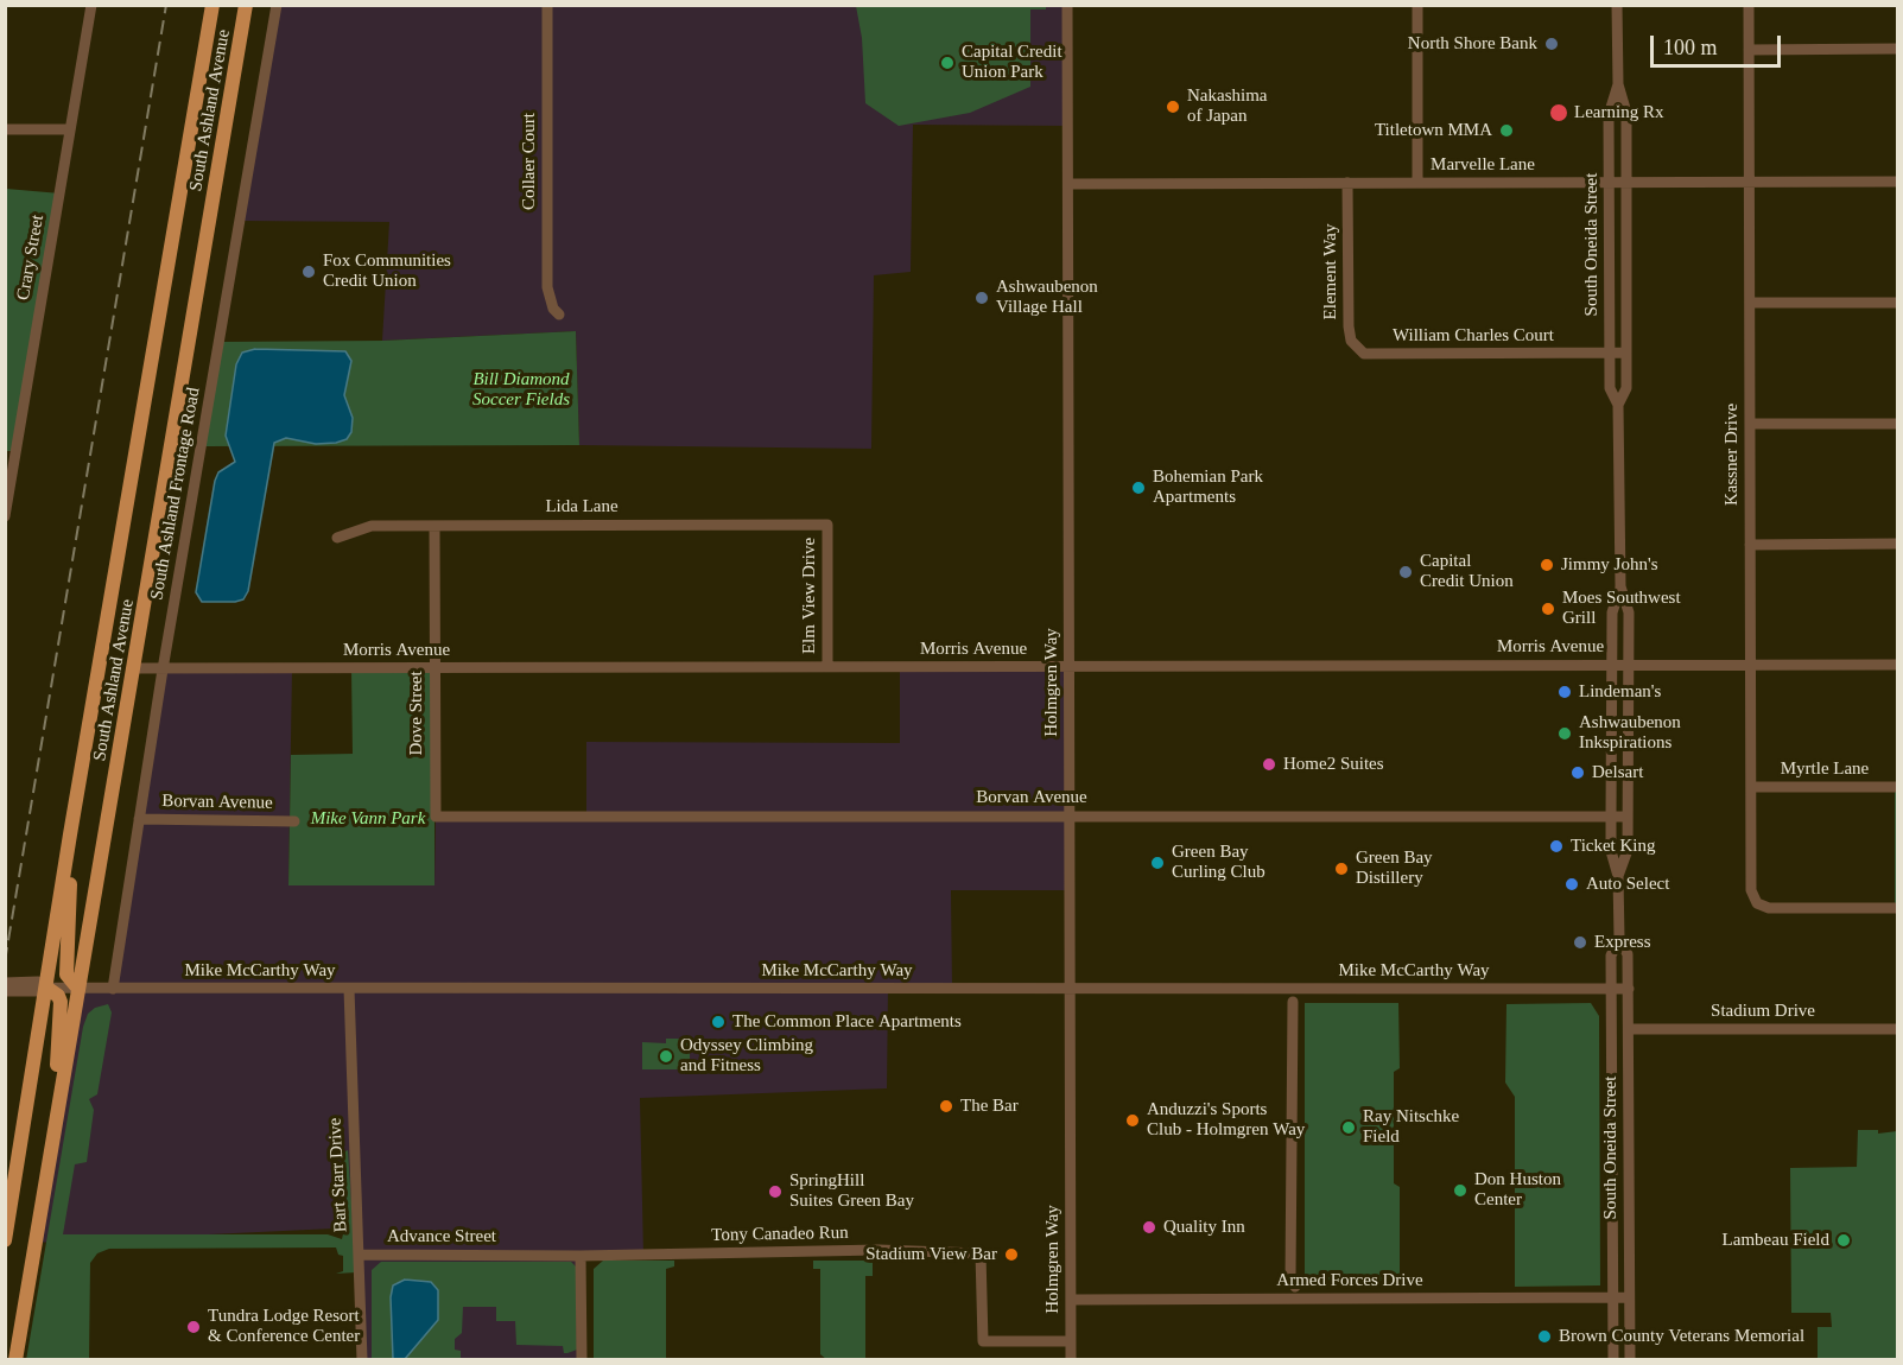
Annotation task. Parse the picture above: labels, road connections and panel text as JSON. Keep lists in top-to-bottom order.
{
  "streets": {
    "main road": ["South Ashland Avenue"],
    "street": [
      "Collaer Court",
      "Marvelle Lane",
      "South Oneida Street",
      "Crary Street",
      "Element Way",
      "William Charles Court",
      "Kassner Drive",
      "South Ashland Frontage Road",
      "Lida Lane",
      "Elm View Drive",
      "Morris Avenue",
      "Holmgren Way",
      "Dove Street",
      "Myrtle Lane",
      "Borvan Avenue",
      "Mike McCarthy Way",
      "Stadium Drive",
      "Bart Starr Drive",
      "Tony Canadeo Run",
      "Advance Street",
      "Armed Forces Drive"
    ]
  },
  "crossings": [
    ["South Ashland Avenue", "Morris Avenue"],
    ["South Ashland Avenue", "Mike McCarthy Way"],
    ["Marvelle Lane", "South Oneida Street"],
    ["Marvelle Lane", "Element Way"],
    ["Marvelle Lane", "Kassner Drive"],
    ["Marvelle Lane", "Holmgren Way"],
    ["South Oneida Street", "William Charles Court"],
    ["South Oneida Street", "Morris Avenue"],
    ["South Oneida Street", "Borvan Avenue"],
    ["South Oneida Street", "Mike McCarthy Way"],
    ["South Oneida Street", "Stadium Drive"],
    ["South Oneida Street", "Armed Forces Drive"],
    ["Element Way", "William Charles Court"],
    ["Kassner Drive", "Morris Avenue"],
    ["Kassner Drive", "Myrtle Lane"],
    ["South Ashland Frontage Road", "Morris Avenue"],
    ["South Ashland Frontage Road", "Borvan Avenue"],
    ["South Ashland Frontage Road", "Mike McCarthy Way"],
    ["Lida Lane", "Elm View Drive"],
    ["Lida Lane", "Dove Street"],
    ["Elm View Drive", "Morris Avenue"],
    ["Morris Avenue", "Holmgren Way"],
    ["Morris Avenue", "Dove Street"],
    ["Holmgren Way", "Borvan Avenue"],
    ["Holmgren Way", "Mike McCarthy Way"],
    ["Holmgren Way", "Tony Canadeo Run"],
    ["Holmgren Way", "Armed Forces Drive"],
    ["Dove Street", "Borvan Avenue"],
    ["Mike McCarthy Way", "Bart Starr Drive"],
    ["Bart Starr Drive", "Advance Street"],
    ["Tony Canadeo Run", "Advance Street"]
  ],
  "parks": ["Bill Diamond Soccer Fields", "Mike Vann Park"],
  "places": [
    "North Shore Bank",
    "Capital Credit Union Park",
    "Nakashima of Japan",
    "Learning Rx",
    "Titletown MMA",
    "Fox Communities Credit Union",
    "Ashwaubenon Village Hall",
    "Bohemian Park Apartments",
    "Jimmy John's",
    "Capital Credit Union",
    "Moes Southwest Grill",
    "Lindeman's",
    "Ashwaubenon Inkspirations",
    "Home2 Suites",
    "Delsart",
    "Ticket King",
    "Green Bay Curling Club",
    "Green Bay Distillery",
    "Auto Select",
    "Express",
    "The Common Place Apartments",
    "Odyssey Climbing and Fitness",
    "The Bar",
    "Anduzzi's Sports Club - Holmgren Way",
    "Ray Nitschke Field",
    "Don Huston Center",
    "SpringHill Suites Green Bay",
    "Quality Inn",
    "Lambeau Field",
    "Stadium View Bar",
    "Tundra Lodge Resort & Conference Center",
    "Brown County Veterans Memorial"
  ],
  "scale_bar": "100 m"
}
